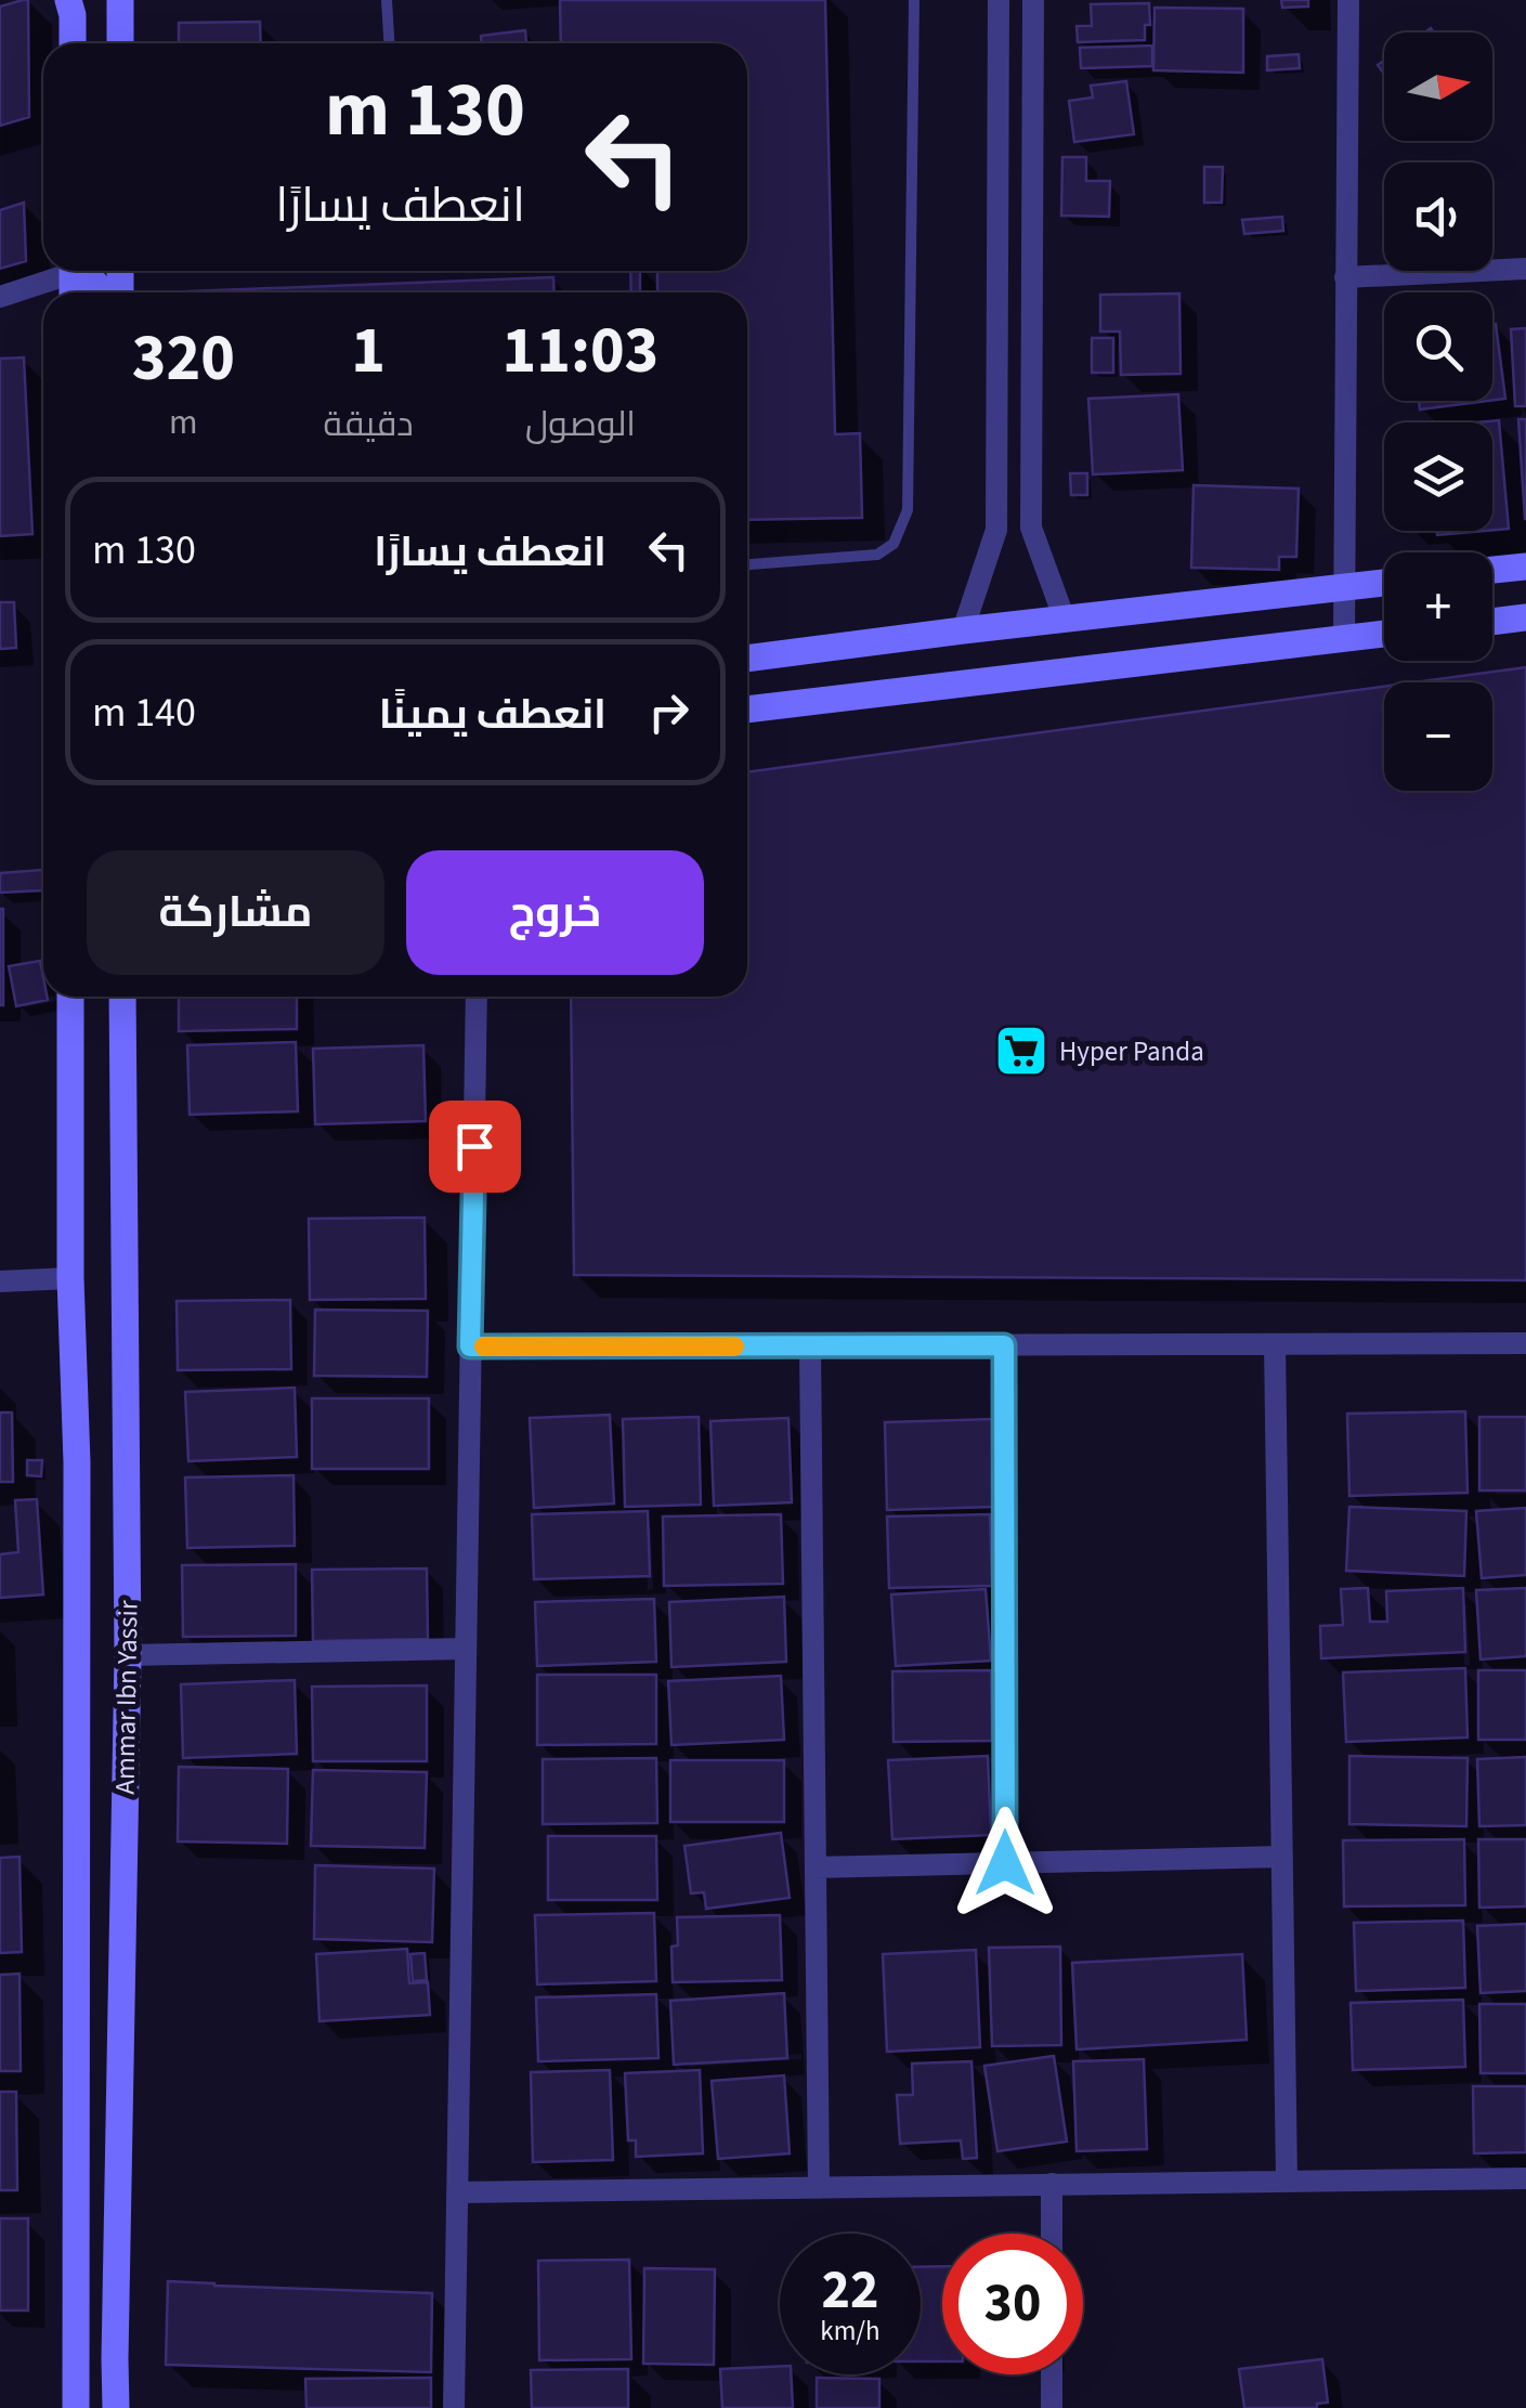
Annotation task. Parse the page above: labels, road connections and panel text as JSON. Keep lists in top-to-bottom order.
{
  "streets": {
    "street": ["Ammar Ibn Yassir"]
  },
  "places": {
    "supermarket": ["Hyper Panda"]
  },
  "north": "right",
  "page": {
    "map_buttons": ["+", "−"],
    "turn": ["130 m", "انعطف يسارًا"],
    "eta": [
      "11:03",
      "الوصول",
      "1",
      "دقيقة",
      "320",
      "m"
    ],
    "list": [
      {
        "name": "انعطف يسارًا",
        "value": "130 m"
      },
      {
        "name": "انعطف يمينًا",
        "value": "140 m"
      }
    ],
    "buttons": ["خروج", "مشاركة"],
    "speed": "22 km/h",
    "limit": "30"
  }
}
